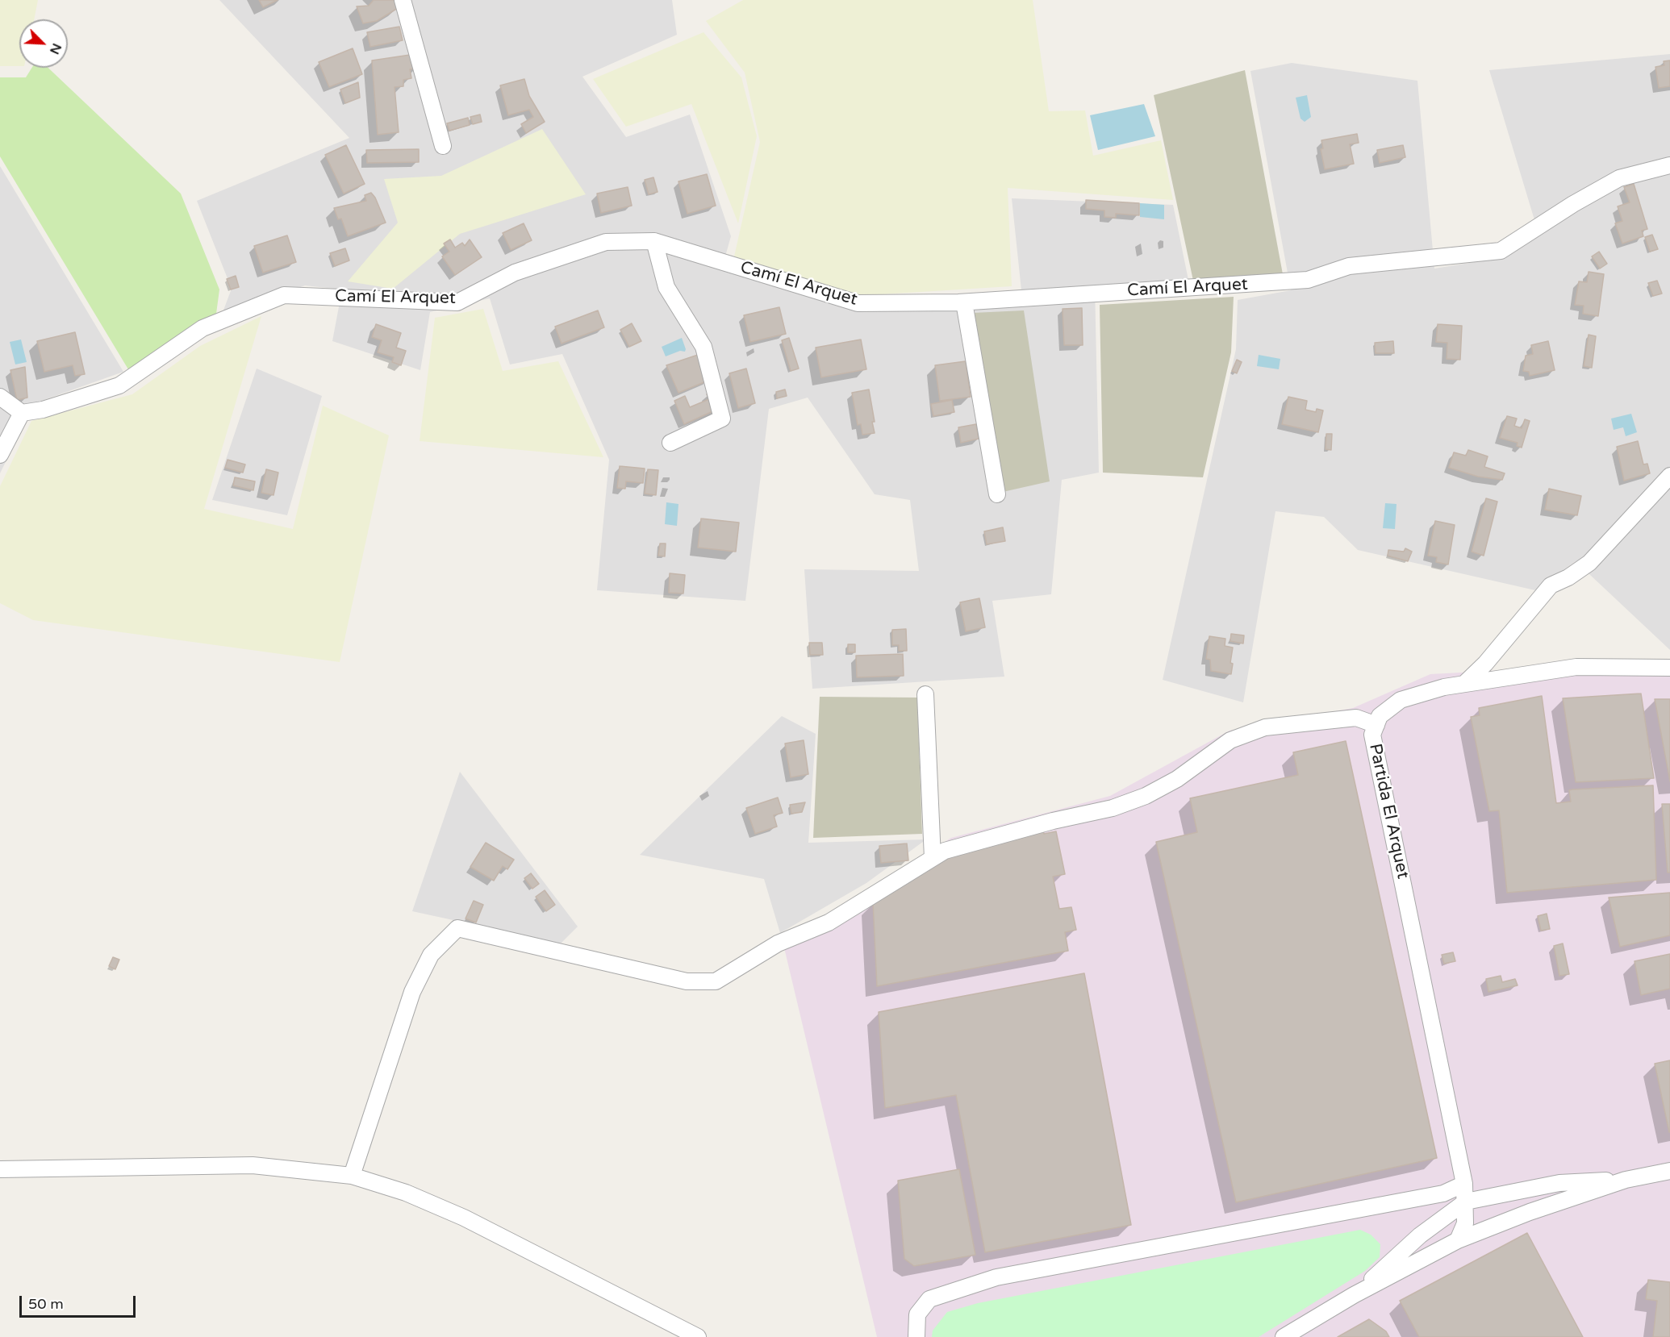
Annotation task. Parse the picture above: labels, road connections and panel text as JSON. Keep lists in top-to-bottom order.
{
  "streets": {
    "street": ["Camí El Arquet", "Partida El Arquet"]
  },
  "scale_bar": "50 m",
  "north": "bottom right"
}
